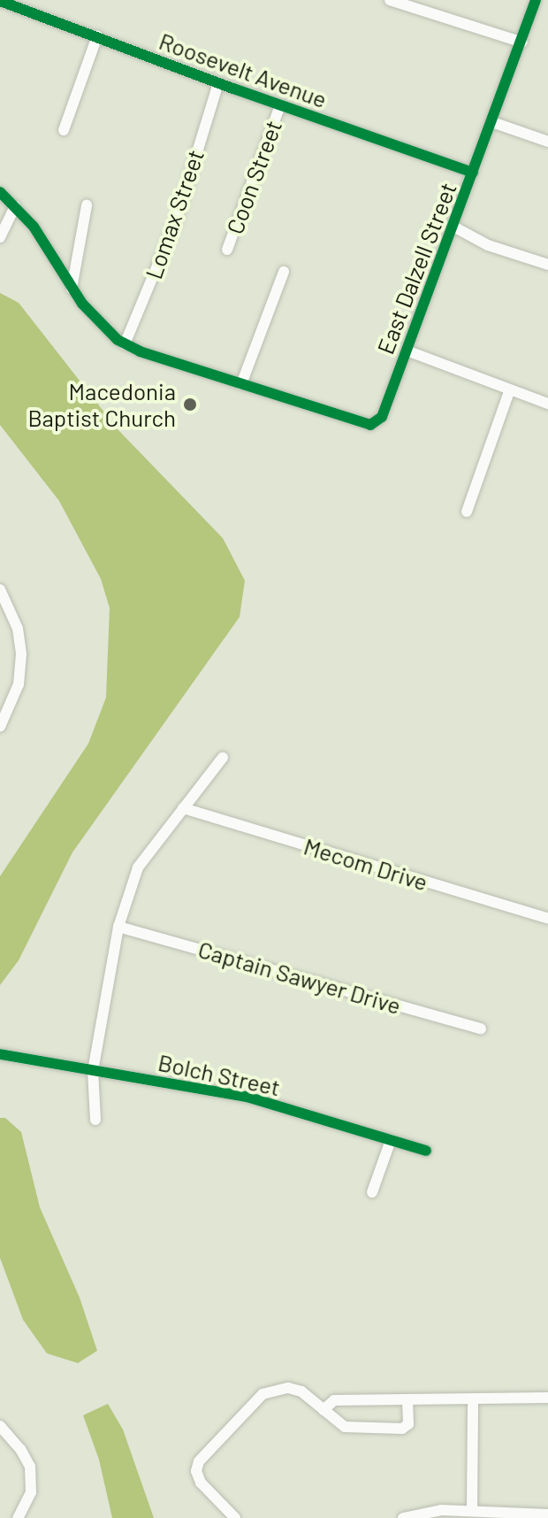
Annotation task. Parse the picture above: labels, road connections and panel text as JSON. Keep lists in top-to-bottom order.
{
  "streets": {
    "street": [
      "Roosevelt Avenue",
      "Coon Street",
      "Lomax Street",
      "East Dalzell Street",
      "Mecom Drive",
      "Captain Sawyer Drive",
      "Bolch Street"
    ]
  },
  "crossings": [
    ["Roosevelt Avenue", "Coon Street"],
    ["Roosevelt Avenue", "Lomax Street"],
    ["Roosevelt Avenue", "East Dalzell Street"]
  ],
  "places": ["Macedonia Baptist Church"]
}
